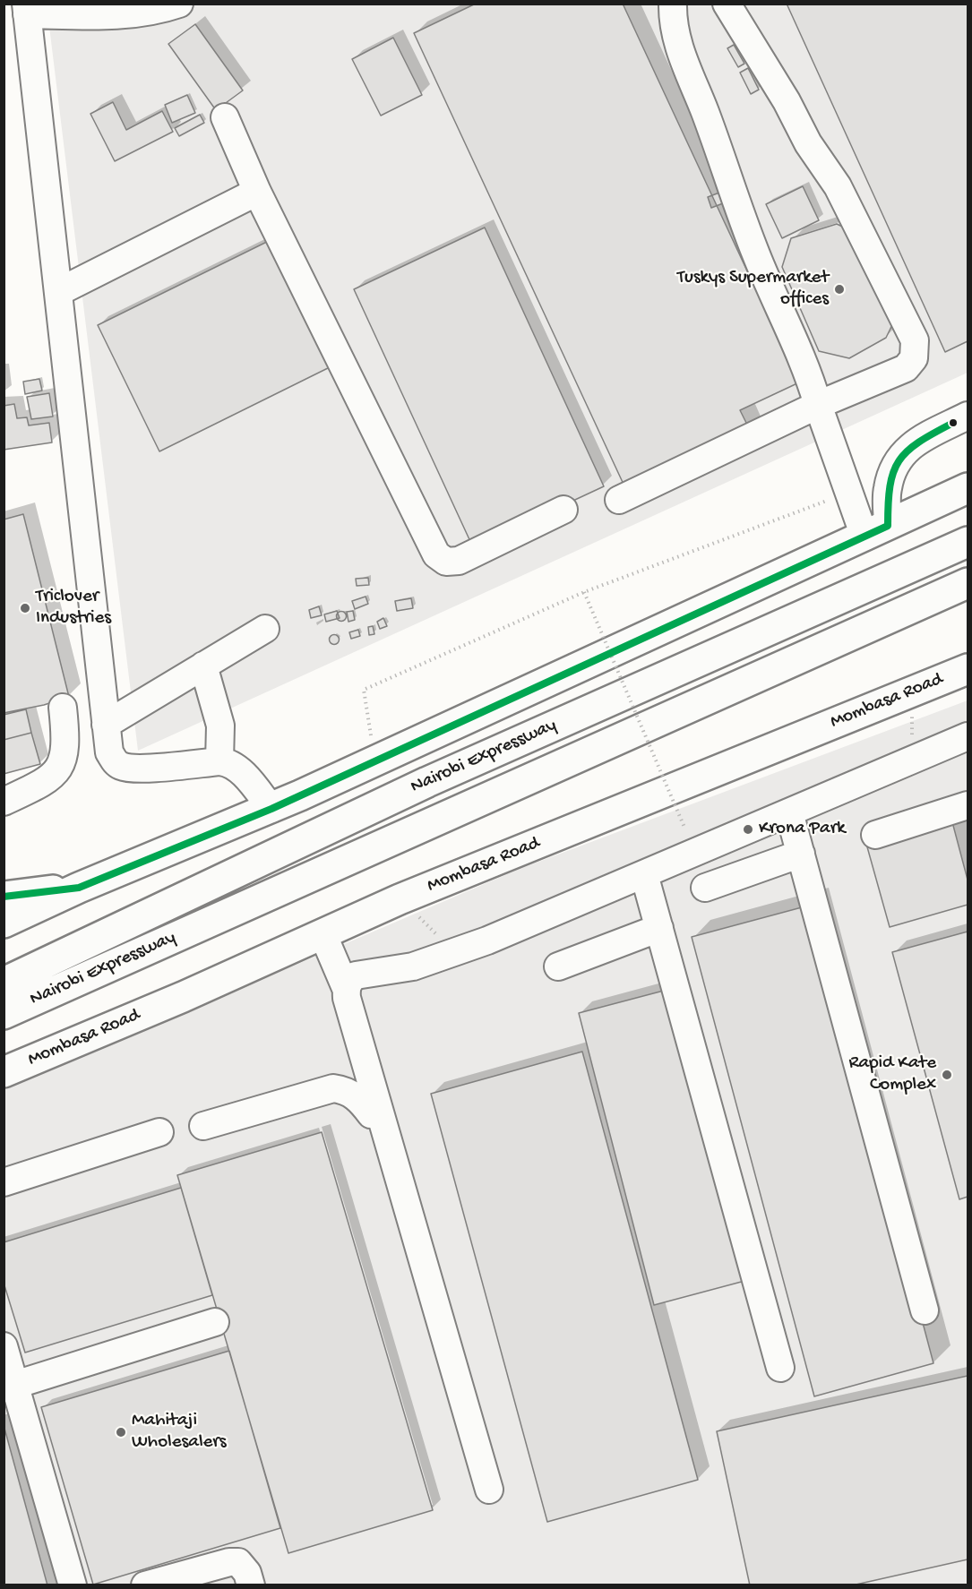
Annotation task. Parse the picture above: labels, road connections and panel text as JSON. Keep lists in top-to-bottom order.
{
  "streets": {
    "highway": ["Mombasa Road", "Nairobi Expressway"]
  },
  "places": [
    "Tuskys Supermarket offices",
    "Triclover Industries",
    "Krona Park",
    "Rapid Kate Complex",
    "Mahitaji Wholesalers"
  ]
}
